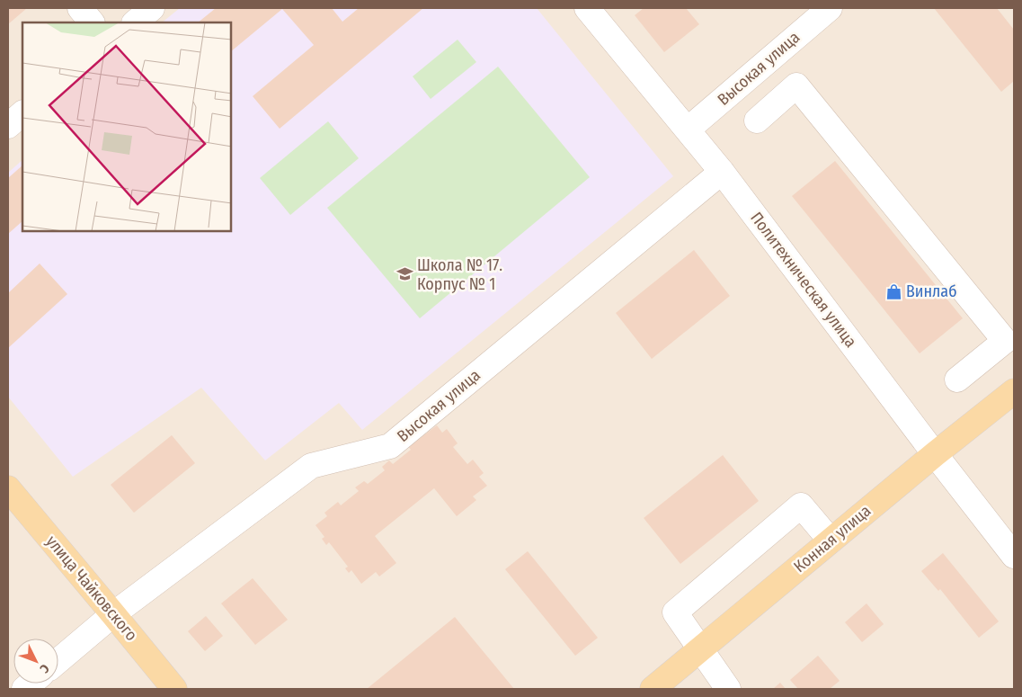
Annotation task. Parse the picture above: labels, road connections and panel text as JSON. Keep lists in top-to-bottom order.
{
  "streets": {
    "main road": ["Конная улица", "улица Чайковского"],
    "street": ["Высокая улица", "Политехническая улица"]
  },
  "crossings": [
    ["Высокая улица", "Политехническая улица"],
    ["Высокая улица", "улица Чайковского"],
    ["Политехническая улица", "Конная улица"]
  ],
  "places": {
    "school or university": ["Школа № 17. Корпус № 1"],
    "shop": ["Винлаб"]
  },
  "north": "bottom right"
}
